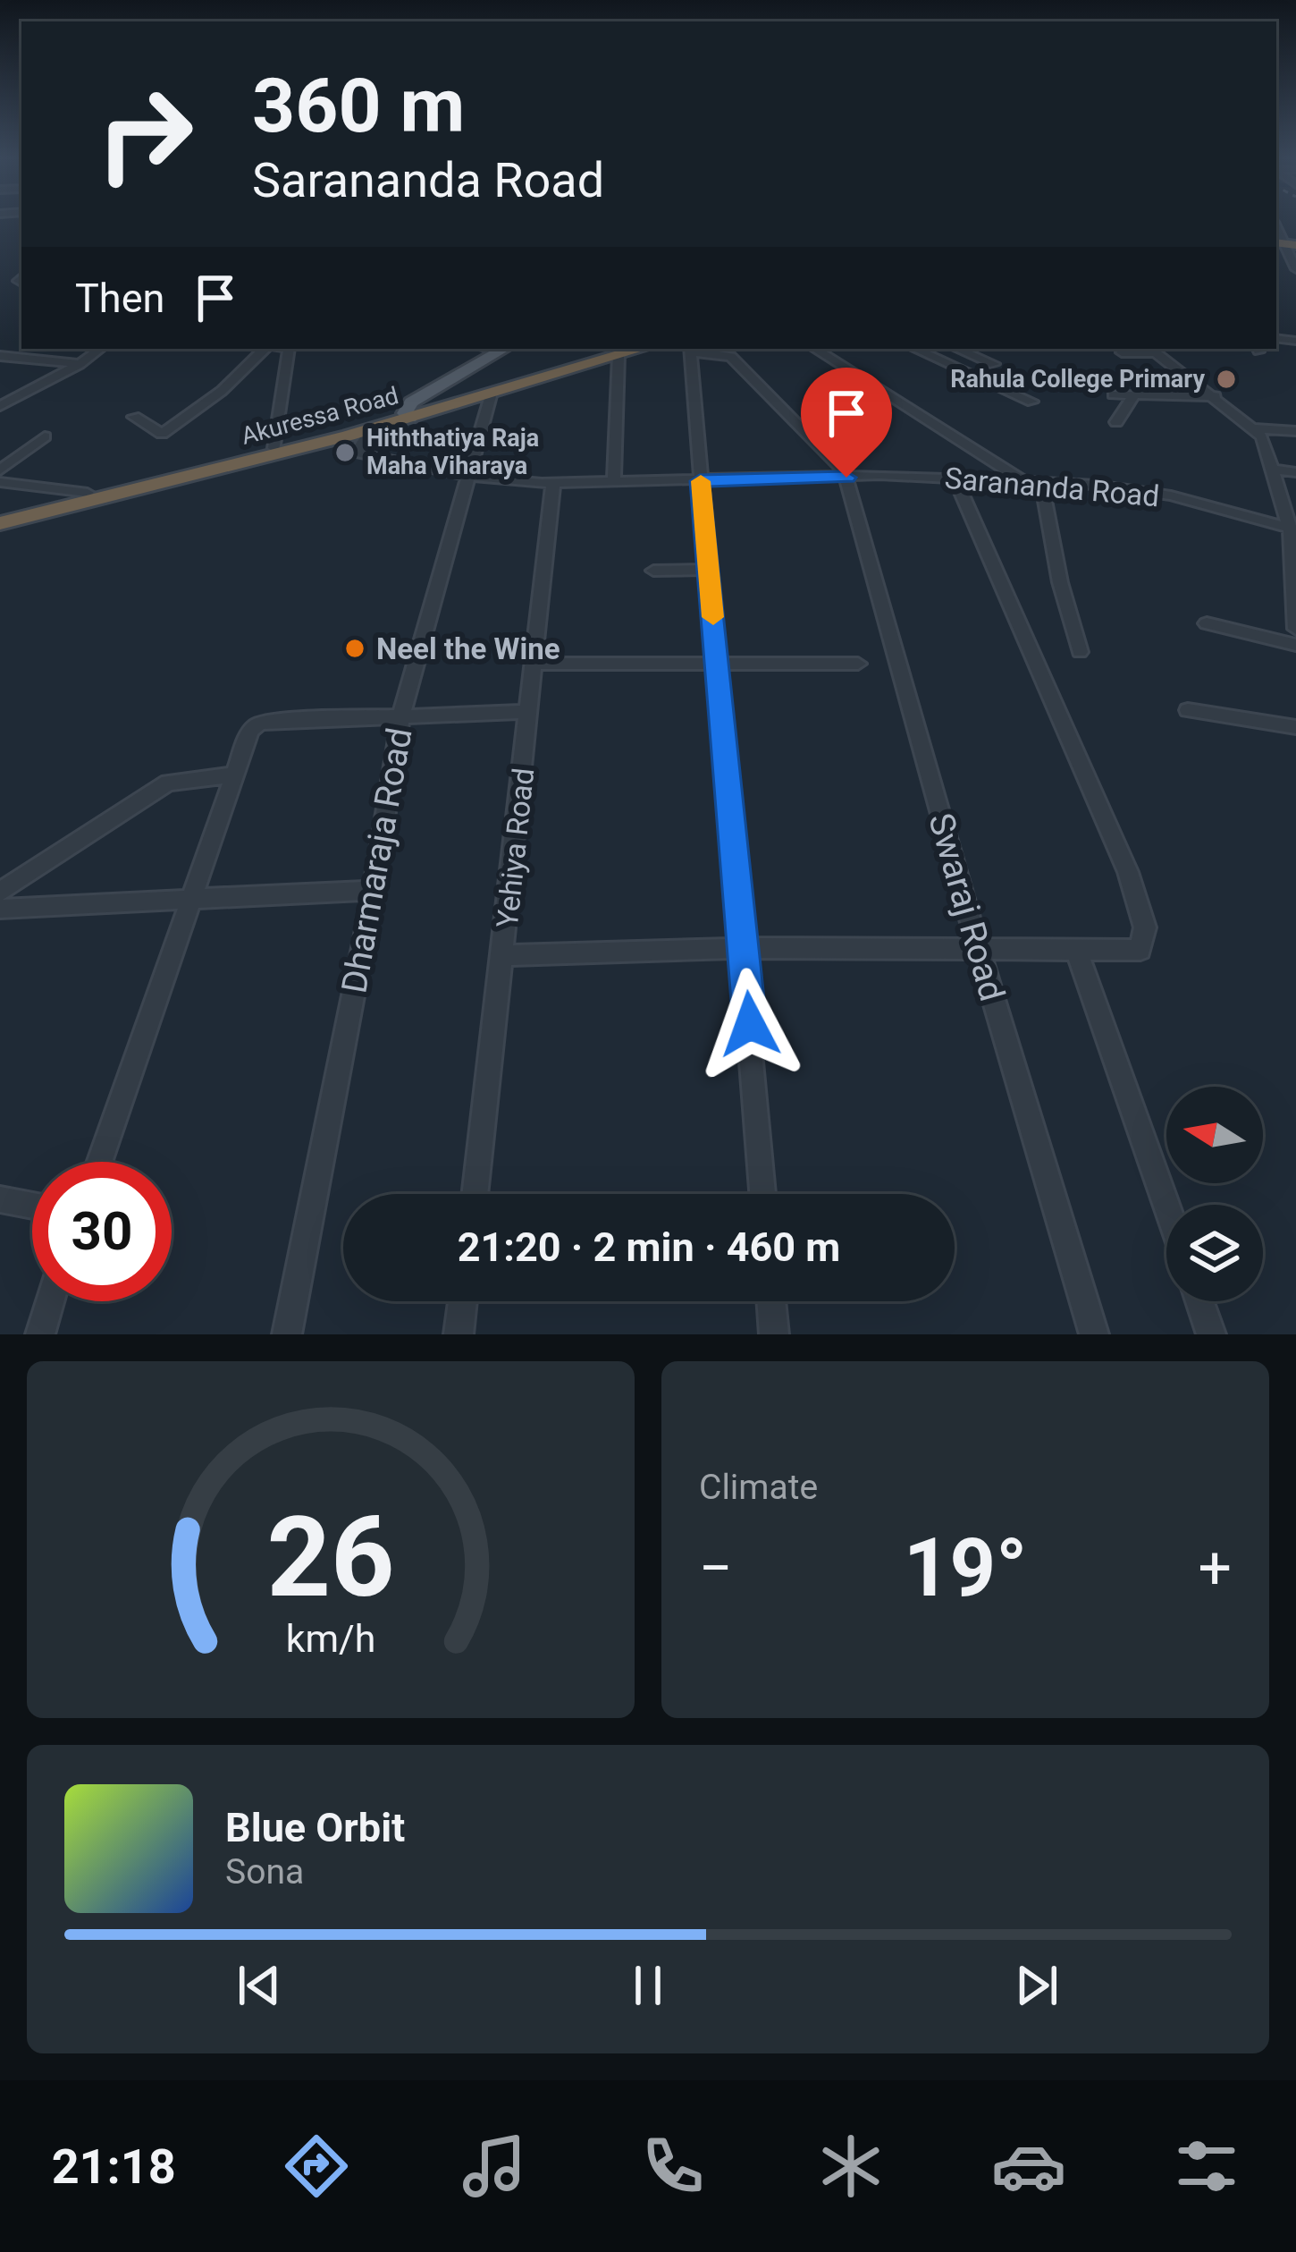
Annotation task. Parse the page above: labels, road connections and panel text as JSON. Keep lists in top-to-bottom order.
{
  "streets": {
    "highway": ["Akuressa Road"],
    "street": [
      "Sarananda Road",
      "Yehiya Road",
      "Dharmaraja Road",
      "Swaraj Road"
    ]
  },
  "crossings": [
    ["Akuressa Road", "Sarananda Road"],
    ["Akuressa Road", "Dharmaraja Road"],
    ["Sarananda Road", "Yehiya Road"],
    ["Sarananda Road", "Dharmaraja Road"],
    ["Sarananda Road", "Swaraj Road"]
  ],
  "places": ["Rahula College Primary", "Hiththatiya Raja Maha Viharaya", "Neel the Wine"],
  "north": "left",
  "page": {
    "turn": ["360 m", "Sarananda Road"],
    "then": "Then",
    "limit": "30",
    "trip": "21:20 · 2 min · 460 m",
    "tile": "Climate",
    "heat": ["−", "19°", "+"],
    "song": ["Blue Orbit", "Sona"],
    "tabs": "21:18",
    "gauge": ["26", "km/h"]
  }
}
